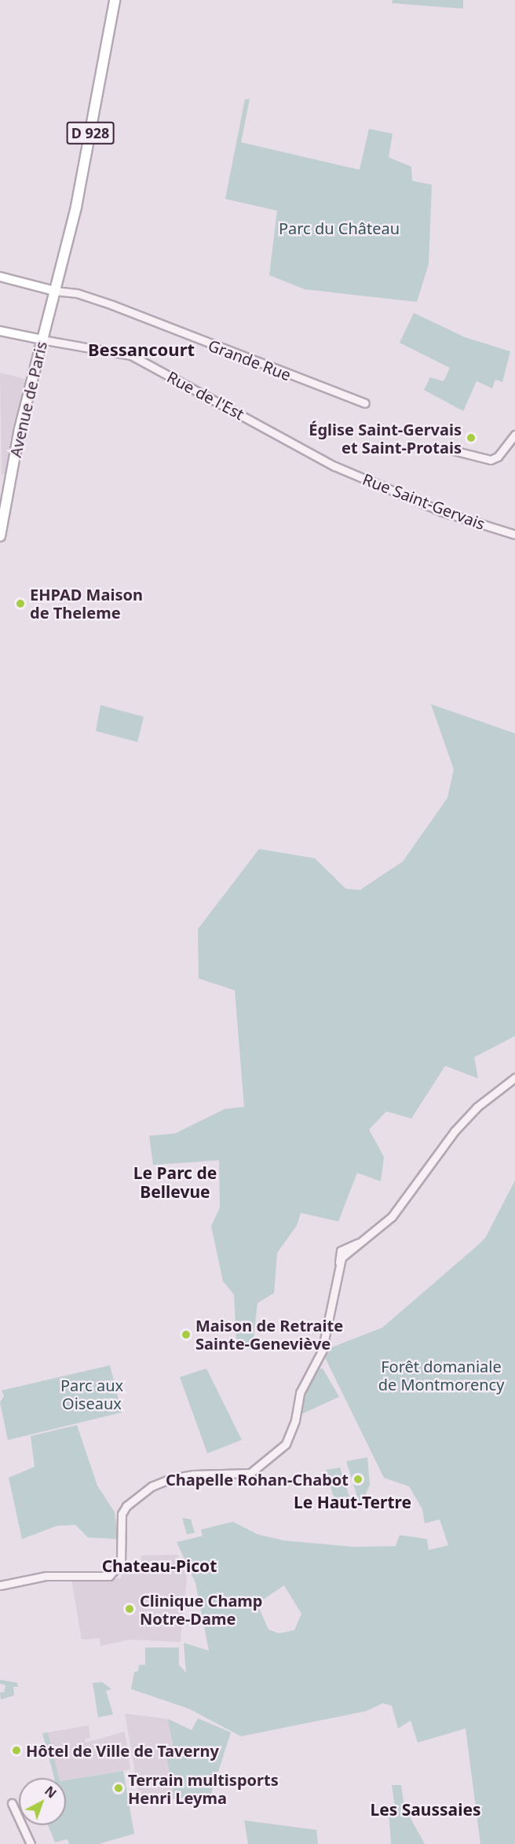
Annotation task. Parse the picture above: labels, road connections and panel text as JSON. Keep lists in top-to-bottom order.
{
  "streets": {
    "main road": ["D 928", "Avenue de Paris"],
    "street": ["Grande Rue", "Rue de l'Est", "Rue Saint-Gervais"]
  },
  "crossings": [
    ["D 928", "Grande Rue"],
    ["D 928", "Avenue de Paris"],
    ["Grande Rue", "Avenue de Paris"],
    ["Rue de l'Est", "Avenue de Paris"],
    ["Rue de l'Est", "Rue Saint-Gervais"]
  ],
  "districts": [
    "Bessancourt",
    "Le Parc de Bellevue",
    "Le Haut-Tertre",
    "Chateau-Picot",
    "Les Saussaies"
  ],
  "parks": ["Parc du Château", "Forêt domaniale de Montmorency", "Parc aux Oiseaux"],
  "places": [
    "Église Saint-Gervais et Saint-Protais",
    "EHPAD Maison de Theleme",
    "Maison de Retraite Sainte-Geneviève",
    "Chapelle Rohan-Chabot",
    "Clinique Champ Notre-Dame",
    "Hôtel de Ville de Taverny",
    "Terrain multisports Henri Leyma"
  ],
  "north": "top right"
}
